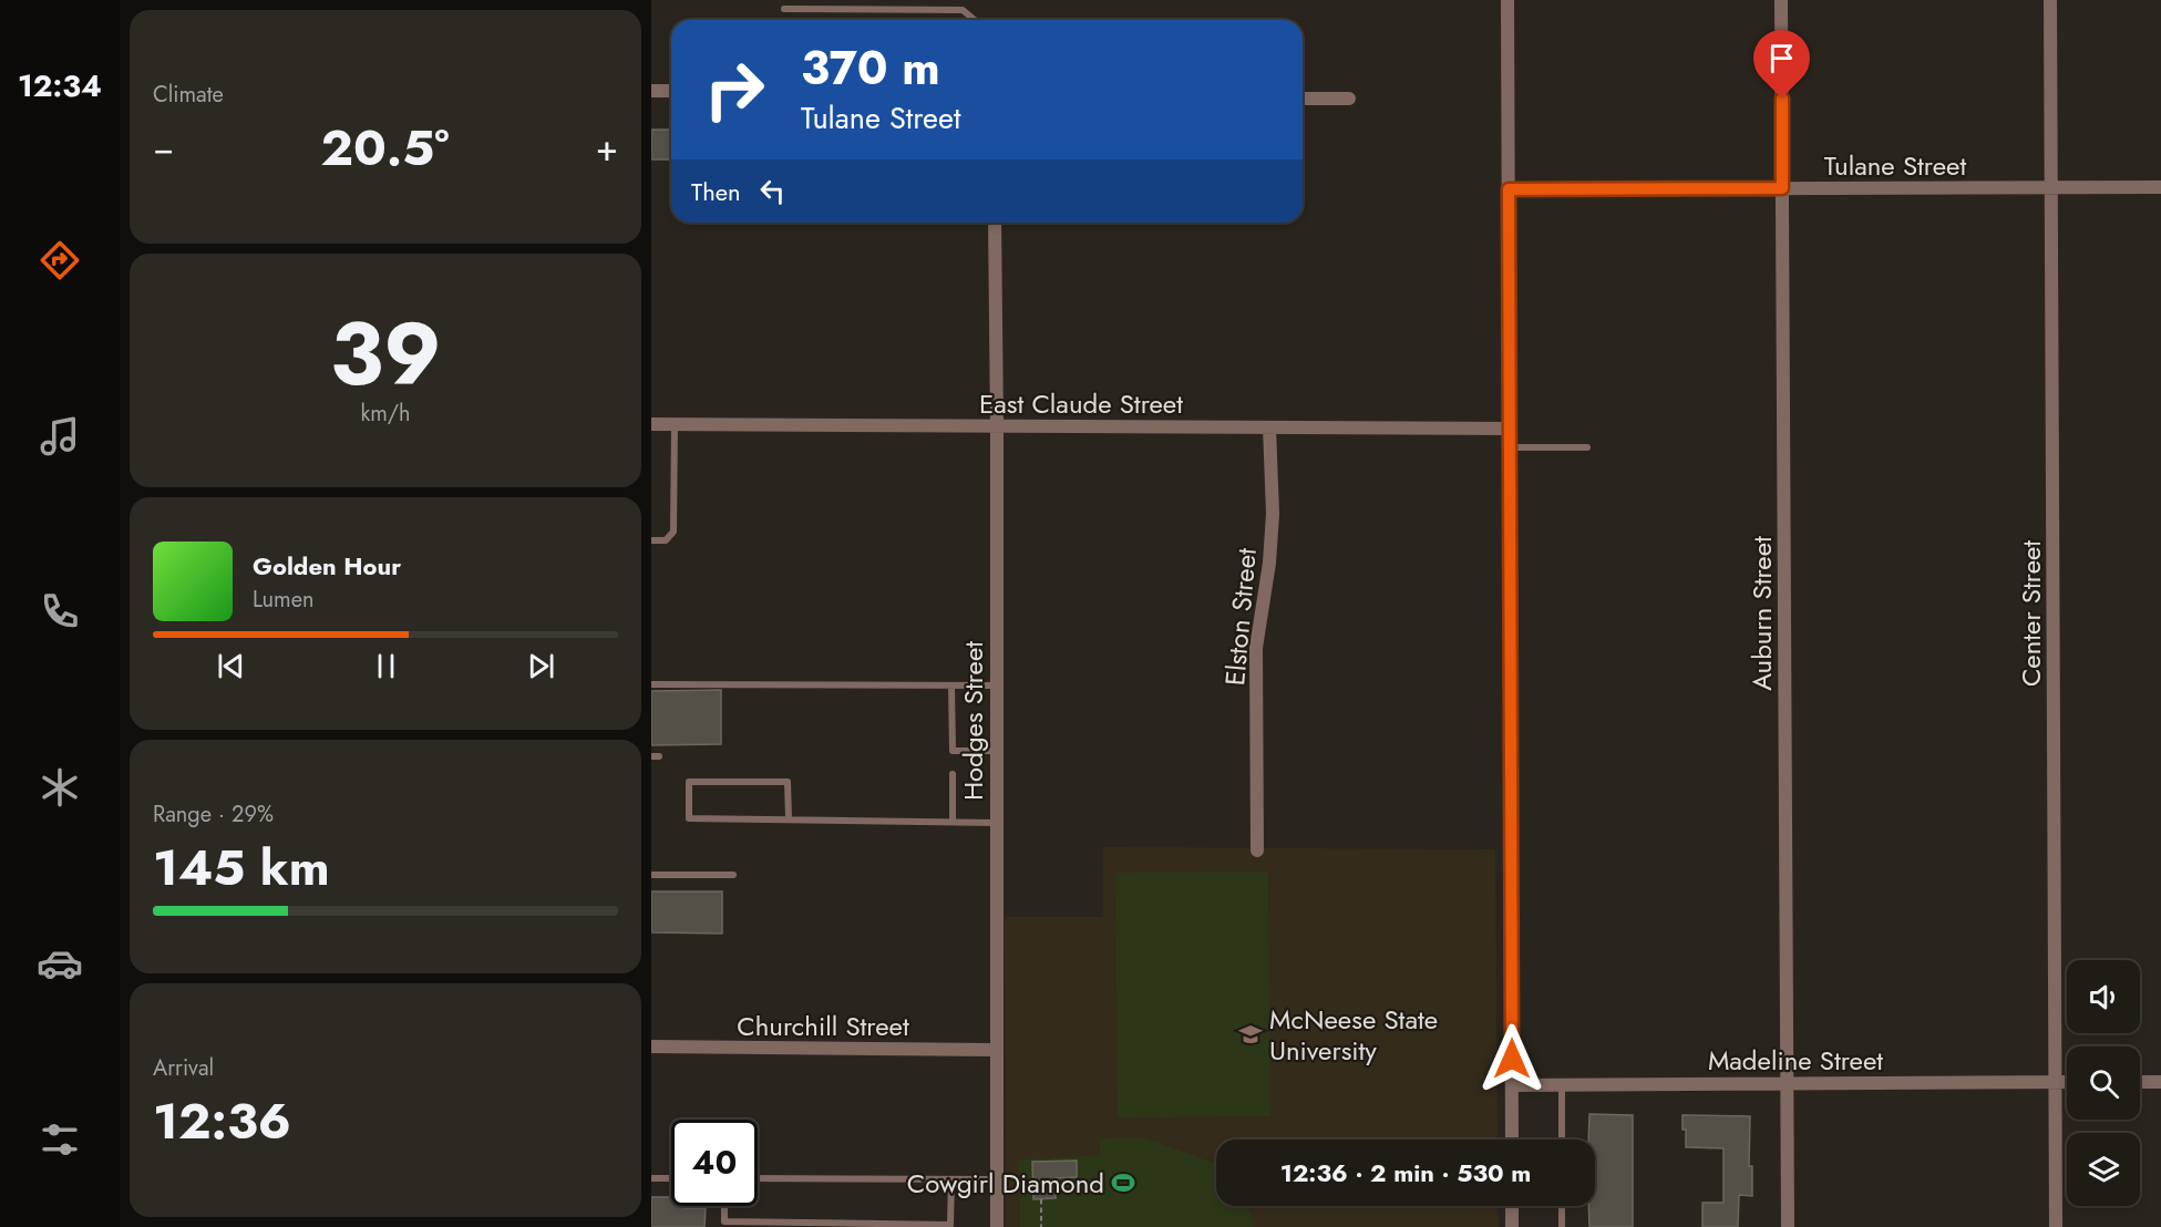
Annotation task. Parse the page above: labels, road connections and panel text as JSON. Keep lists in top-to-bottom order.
{
  "streets": {
    "street": [
      "Tulane Street",
      "East Claude Street",
      "Auburn Street",
      "Center Street",
      "Elston Street",
      "Hodges Street",
      "Churchill Street",
      "Madeline Street"
    ]
  },
  "crossings": [
    ["Tulane Street", "Auburn Street"],
    ["Tulane Street", "Center Street"],
    ["East Claude Street", "Elston Street"],
    ["East Claude Street", "Hodges Street"],
    ["Auburn Street", "Madeline Street"],
    ["Center Street", "Madeline Street"],
    ["Hodges Street", "Churchill Street"]
  ],
  "places": {
    "school or university": ["McNeese State University"],
    "sports": ["Cowgirl Diamond"]
  },
  "page": {
    "tabs": "12:34",
    "tile": [
      "Climate",
      ["39", "km/h"],
      ["Range · 29%", "145 km"],
      ["Arrival", "12:36"]
    ],
    "turn": ["370 m", "Tulane Street"],
    "heat": ["−", "20.5°", "+"],
    "then": "Then",
    "song": ["Golden Hour", "Lumen"],
    "limit": "40",
    "trip": "12:36 · 2 min · 530 m"
  }
}
